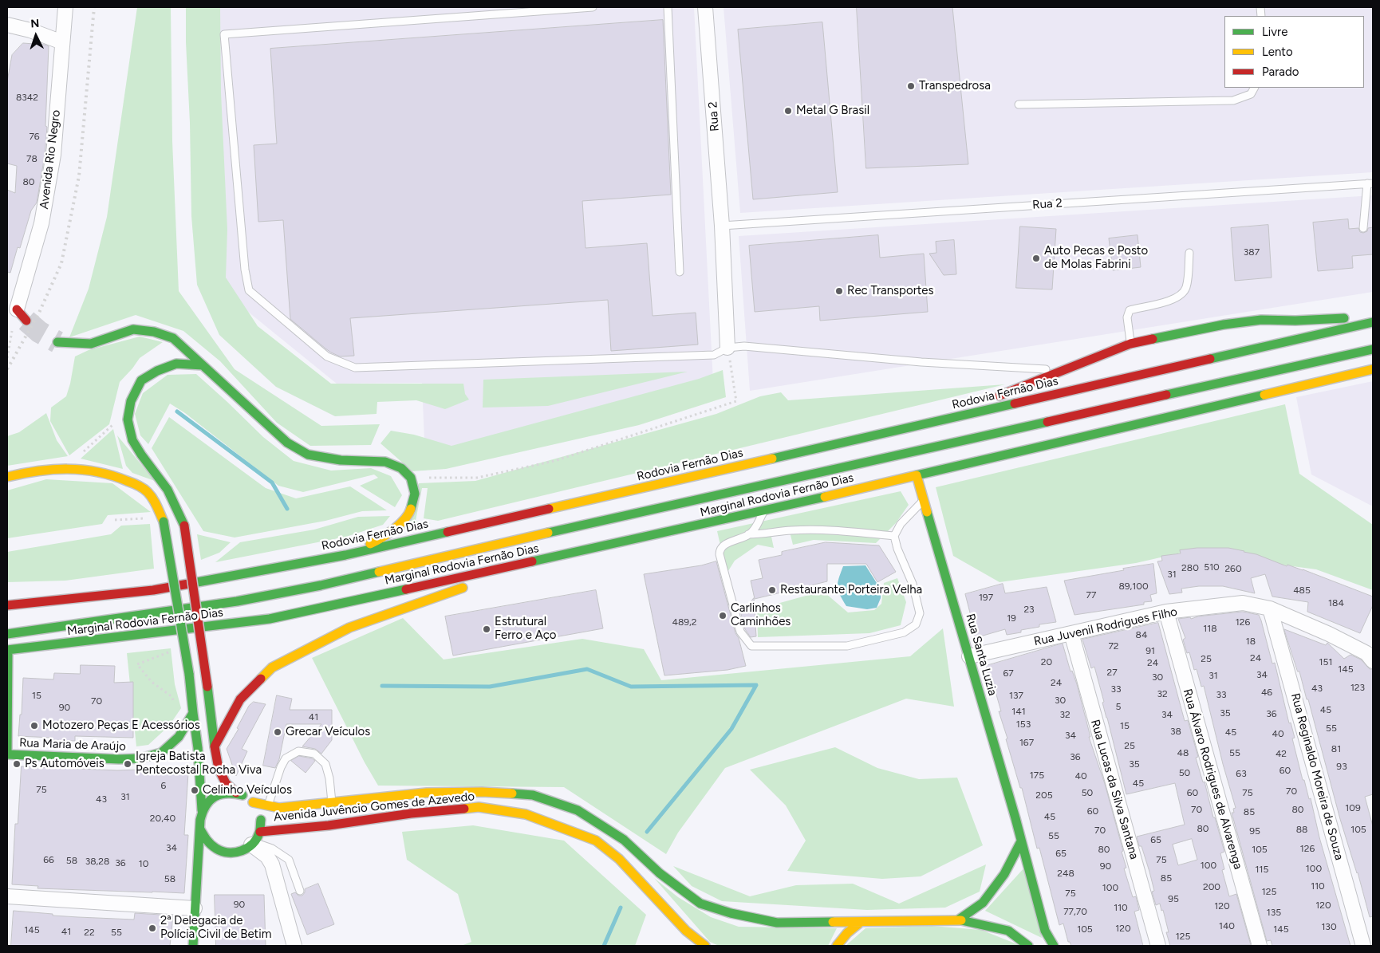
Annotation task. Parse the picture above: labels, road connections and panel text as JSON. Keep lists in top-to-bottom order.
{
  "streets": {
    "main road": [
      "Rodovia Fernão Dias",
      "Marginal Rodovia Fernão Dias",
      "Rua Santa Luzia",
      "Rua Maria de Araújo",
      "Avenida Juvêncio Gomes de Azevedo"
    ],
    "street": [
      "Rua 2",
      "Avenida Rio Negro",
      "Rua Juvenil Rodrigues Filho",
      "Rua Reginaldo Moreira de Souza",
      "Rua Álvaro Rodrigues de Alvarenga",
      "Rua Lucas da Silva Santana"
    ]
  },
  "crossings": [
    ["Marginal Rodovia Fernão Dias", "Rua Santa Luzia"],
    ["Rua Juvenil Rodrigues Filho", "Rua Santa Luzia"],
    ["Rua Juvenil Rodrigues Filho", "Rua Reginaldo Moreira de Souza"],
    ["Rua Juvenil Rodrigues Filho", "Rua Álvaro Rodrigues de Alvarenga"],
    ["Rua Juvenil Rodrigues Filho", "Rua Lucas da Silva Santana"]
  ],
  "places": [
    "Transpedrosa",
    "Metal G Brasil",
    "Auto Pecas e Posto de Molas Fabrini",
    "Rec Transportes",
    "Restaurante Porteira Velha",
    "Carlinhos Caminhões",
    "Estrutural Ferro e Aço",
    "Motozero Peças E Acessórios",
    "Grecar Veículos",
    "Ps Automóveis",
    "Igreja Batista Pentecostal Rocha Viva",
    "Celinho Veículos",
    "2ª Delegacia de Polícia Civil de Betim"
  ],
  "house_numbers": [
    "8342",
    "76",
    "78",
    "80",
    "387",
    "510",
    "280",
    "260",
    "31",
    "89,100",
    "485",
    "77",
    "197",
    "184",
    "23",
    "19",
    "489,2",
    "126",
    "118",
    "84",
    "18",
    "72",
    "91",
    "24",
    "25",
    "20",
    "151",
    "24",
    "145",
    "27",
    "67",
    "34",
    "31",
    "30",
    "24",
    "123",
    "43",
    "33",
    "46",
    "32",
    "33",
    "15",
    "137",
    "30",
    "70",
    "5",
    "90",
    "45",
    "141",
    "35",
    "36",
    "32",
    "34",
    "41",
    "153",
    "15",
    "55",
    "38",
    "45",
    "40",
    "34",
    "167",
    "25",
    "81",
    "48",
    "55",
    "42",
    "36",
    "35",
    "93",
    "60",
    "50",
    "63",
    "175",
    "40",
    "45",
    "6",
    "75",
    "70",
    "50",
    "60",
    "75",
    "205",
    "31",
    "43",
    "109",
    "70",
    "80",
    "60",
    "85",
    "45",
    "20,40",
    "80",
    "88",
    "105",
    "70",
    "95",
    "55",
    "65",
    "34",
    "126",
    "80",
    "105",
    "65",
    "66",
    "75",
    "58",
    "38,28",
    "36",
    "10",
    "100",
    "90",
    "100",
    "115",
    "248",
    "85",
    "58",
    "110",
    "200",
    "100",
    "125",
    "75",
    "95",
    "90",
    "120",
    "120",
    "110",
    "77,70",
    "135",
    "140",
    "130",
    "120",
    "105",
    "145",
    "145",
    "41",
    "22",
    "55",
    "125"
  ],
  "legend": ["Livre", "Lento", "Parado"],
  "north": "top"
}
